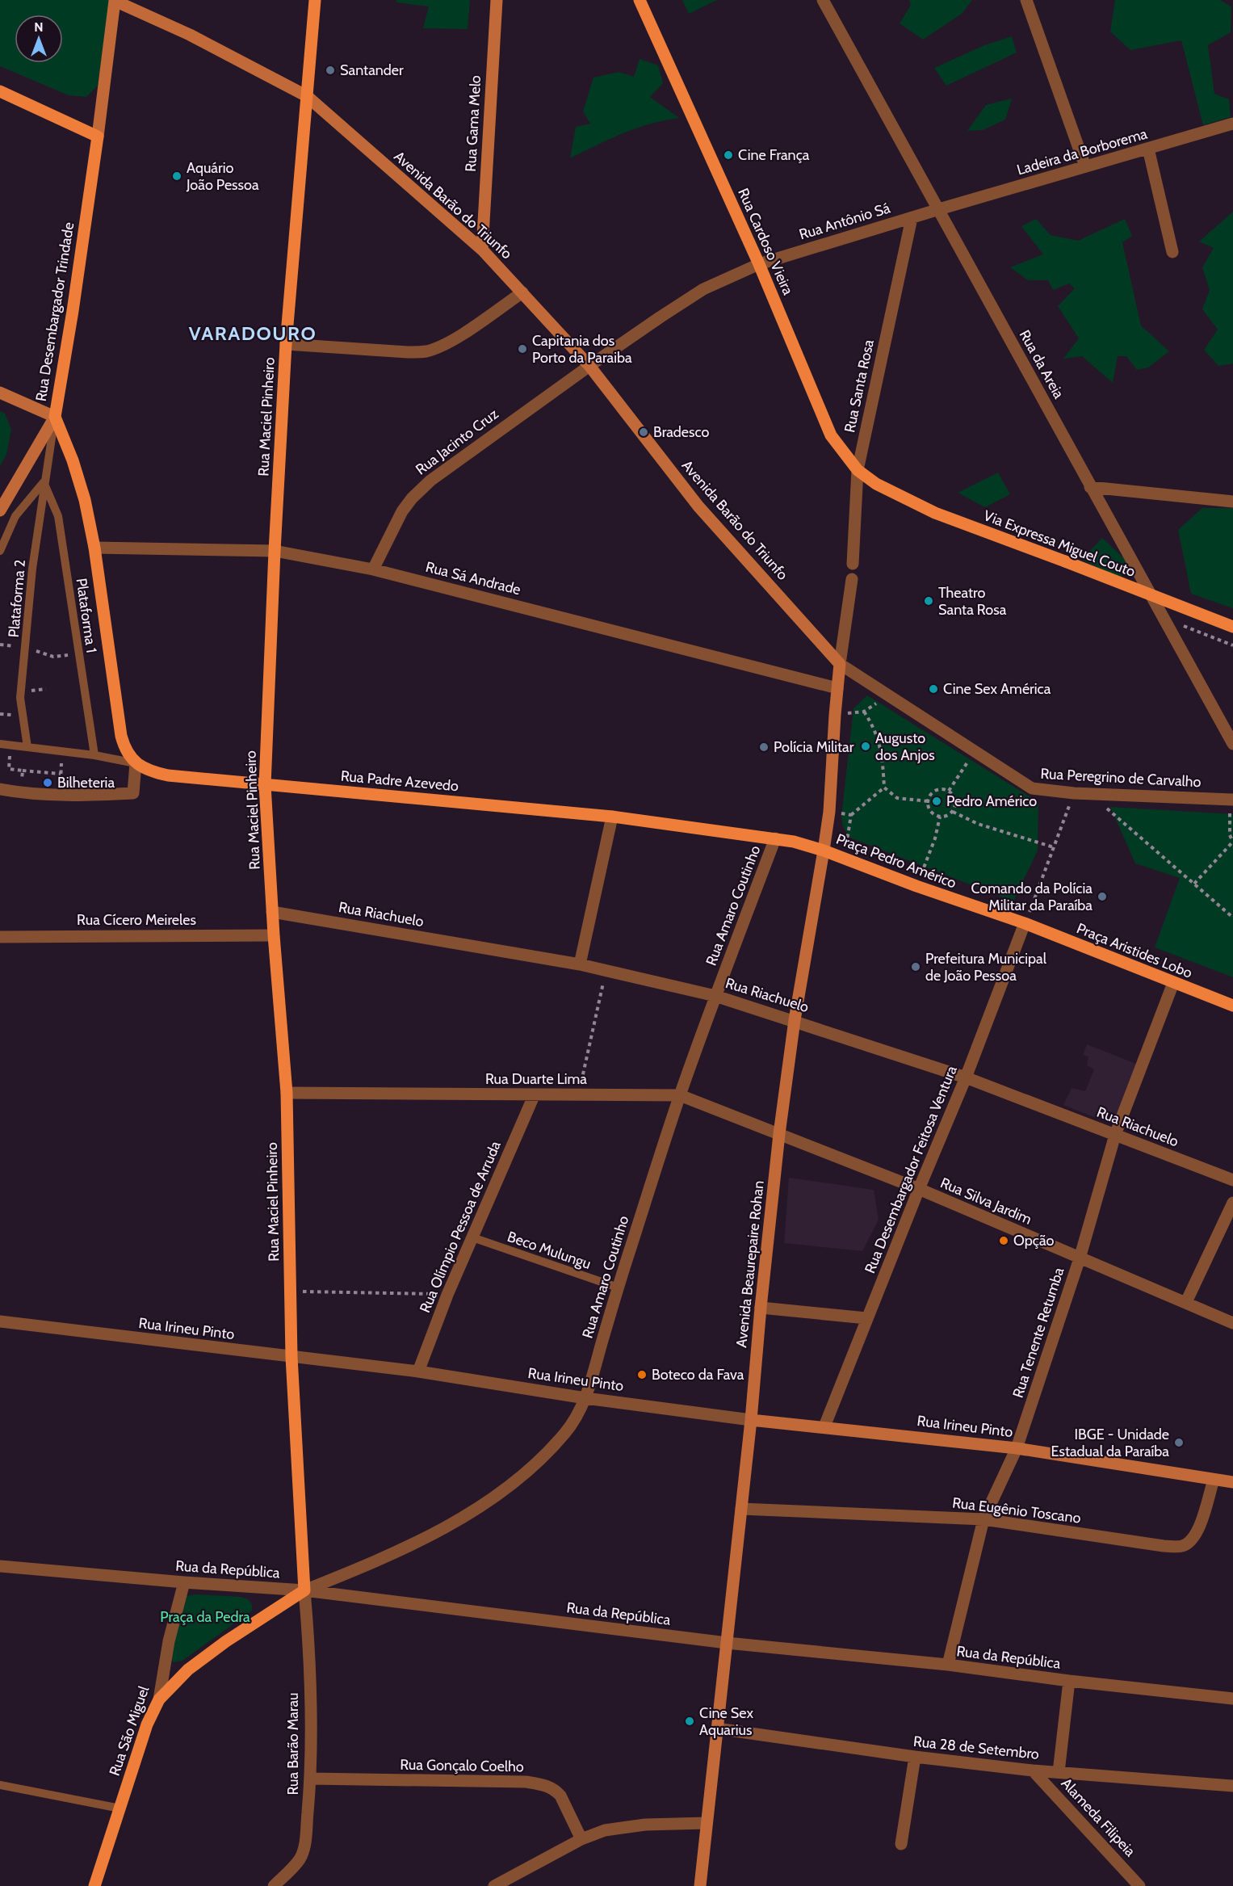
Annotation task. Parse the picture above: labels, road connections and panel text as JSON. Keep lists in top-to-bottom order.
{
  "streets": {
    "main road": [
      "Rua Gama Melo",
      "Avenida Barão do Triunfo",
      "Rua Cardoso Vieira",
      "Rua Desembargador Trindade",
      "Rua Maciel Pinheiro",
      "Via Expressa Miguel Couto",
      "Rua Padre Azevedo",
      "Praça Pedro Américo",
      "Praça Aristides Lobo",
      "Avenida Beaurepaire Rohan",
      "Rua Irineu Pinto",
      "Rua São Miguel"
    ],
    "street": [
      "Ladeira da Borborema",
      "Rua Antônio Sá",
      "Rua da Areia",
      "Rua Santa Rosa",
      "Rua Jacinto Cruz",
      "Rua Sá Andrade",
      "Rua Peregrino de Carvalho",
      "Rua Amaro Coutinho",
      "Rua Riachuelo",
      "Rua Cícero Meireles",
      "Rua Duarte Lima",
      "Rua Desembargador Feitosa Ventura",
      "Rua Silva Jardim",
      "Rua Olímpio Pessoa de Arruda",
      "Rua Tenente Retumba",
      "Rua Eugênio Toscano",
      "Rua da República",
      "Rua Barão Marau",
      "Rua 28 de Setembro",
      "Rua Gonçalo Coelho",
      "Alameda Filipeia"
    ],
    "lane": ["Plataforma 2", "Plataforma 1", "Beco Mulungu"]
  },
  "crossings": [
    ["Rua Gama Melo", "Avenida Barão do Triunfo"],
    ["Ladeira da Borborema", "Rua Antônio Sá"],
    ["Ladeira da Borborema", "Rua da Areia"],
    ["Avenida Barão do Triunfo", "Rua Antônio Sá"],
    ["Avenida Barão do Triunfo", "Rua Desembargador Trindade"],
    ["Avenida Barão do Triunfo", "Rua Maciel Pinheiro"],
    ["Avenida Barão do Triunfo", "Rua Jacinto Cruz"],
    ["Avenida Barão do Triunfo", "Rua Peregrino de Carvalho"],
    ["Avenida Barão do Triunfo", "Praça Pedro Américo"],
    ["Rua Antônio Sá", "Rua Cardoso Vieira"],
    ["Rua Antônio Sá", "Rua da Areia"],
    ["Rua Antônio Sá", "Rua Santa Rosa"],
    ["Rua Antônio Sá", "Rua Jacinto Cruz"],
    ["Rua Cardoso Vieira", "Rua Santa Rosa"],
    ["Rua Cardoso Vieira", "Via Expressa Miguel Couto"],
    ["Rua Desembargador Trindade", "Rua Sá Andrade"],
    ["Rua Desembargador Trindade", "Plataforma 2"],
    ["Rua Desembargador Trindade", "Rua Padre Azevedo"],
    ["Rua Maciel Pinheiro", "Rua Sá Andrade"],
    ["Rua Maciel Pinheiro", "Rua Padre Azevedo"],
    ["Rua Maciel Pinheiro", "Rua Amaro Coutinho"],
    ["Rua Maciel Pinheiro", "Rua Riachuelo"],
    ["Rua Maciel Pinheiro", "Rua Cícero Meireles"],
    ["Rua Maciel Pinheiro", "Rua Duarte Lima"],
    ["Rua Maciel Pinheiro", "Rua Irineu Pinto"],
    ["Rua Maciel Pinheiro", "Rua da República"],
    ["Rua Maciel Pinheiro", "Rua Barão Marau"],
    ["Rua Jacinto Cruz", "Rua Sá Andrade"],
    ["Rua Sá Andrade", "Praça Pedro Américo"],
    ["Plataforma 2", "Plataforma 1"],
    ["Rua Peregrino de Carvalho", "Praça Pedro Américo"],
    ["Rua Padre Azevedo", "Praça Pedro Américo"],
    ["Rua Padre Azevedo", "Rua Amaro Coutinho"],
    ["Rua Padre Azevedo", "Avenida Beaurepaire Rohan"],
    ["Praça Pedro Américo", "Praça Aristides Lobo"],
    ["Praça Pedro Américo", "Rua Desembargador Feitosa Ventura"],
    ["Praça Pedro Américo", "Avenida Beaurepaire Rohan"],
    ["Rua Amaro Coutinho", "Rua Riachuelo"],
    ["Rua Amaro Coutinho", "Rua Duarte Lima"],
    ["Rua Amaro Coutinho", "Beco Mulungu"],
    ["Rua Amaro Coutinho", "Rua Irineu Pinto"],
    ["Rua Amaro Coutinho", "Rua da República"],
    ["Rua Amaro Coutinho", "Rua Barão Marau"],
    ["Rua Riachuelo", "Rua Desembargador Feitosa Ventura"],
    ["Rua Riachuelo", "Avenida Beaurepaire Rohan"],
    ["Rua Riachuelo", "Rua Tenente Retumba"],
    ["Praça Aristides Lobo", "Rua Desembargador Feitosa Ventura"],
    ["Praça Aristides Lobo", "Rua Tenente Retumba"],
    ["Rua Duarte Lima", "Rua Silva Jardim"],
    ["Rua Duarte Lima", "Rua Olímpio Pessoa de Arruda"],
    ["Rua Duarte Lima", "Avenida Beaurepaire Rohan"],
    ["Rua Desembargador Feitosa Ventura", "Rua Silva Jardim"],
    ["Rua Desembargador Feitosa Ventura", "Rua Irineu Pinto"],
    ["Rua Silva Jardim", "Avenida Beaurepaire Rohan"],
    ["Rua Silva Jardim", "Rua Tenente Retumba"],
    ["Rua Olímpio Pessoa de Arruda", "Beco Mulungu"],
    ["Rua Olímpio Pessoa de Arruda", "Rua Irineu Pinto"],
    ["Avenida Beaurepaire Rohan", "Rua Irineu Pinto"],
    ["Avenida Beaurepaire Rohan", "Rua Eugênio Toscano"],
    ["Avenida Beaurepaire Rohan", "Rua da República"],
    ["Avenida Beaurepaire Rohan", "Rua 28 de Setembro"],
    ["Rua Irineu Pinto", "Rua Tenente Retumba"],
    ["Rua Irineu Pinto", "Rua Eugênio Toscano"],
    ["Rua Tenente Retumba", "Rua Eugênio Toscano"],
    ["Rua Tenente Retumba", "Rua da República"],
    ["Rua da República", "Rua São Miguel"],
    ["Rua da República", "Rua Barão Marau"],
    ["Rua da República", "Alameda Filipeia"],
    ["Rua Barão Marau", "Rua Gonçalo Coelho"],
    ["Rua 28 de Setembro", "Alameda Filipeia"]
  ],
  "districts": ["VARADOURO"],
  "parks": ["Praça da Pedra"],
  "places": [
    "Santander",
    "Cine França",
    "Aquário João Pessoa",
    "Capitania dos Porto da Paraiba",
    "Bradesco",
    "Theatro Santa Rosa",
    "Cine Sex América",
    "Augusto dos Anjos",
    "Polícia Militar",
    "Bilheteria",
    "Pedro Américo",
    "Comando da Polícia Militar da Paraíba",
    "Prefeitura Municipal de João Pessoa",
    "Opção",
    "Boteco da Fava",
    "IBGE - Unidade Estadual da Paraíba",
    "Cine Sex Aquarius"
  ],
  "north": "top"
}
